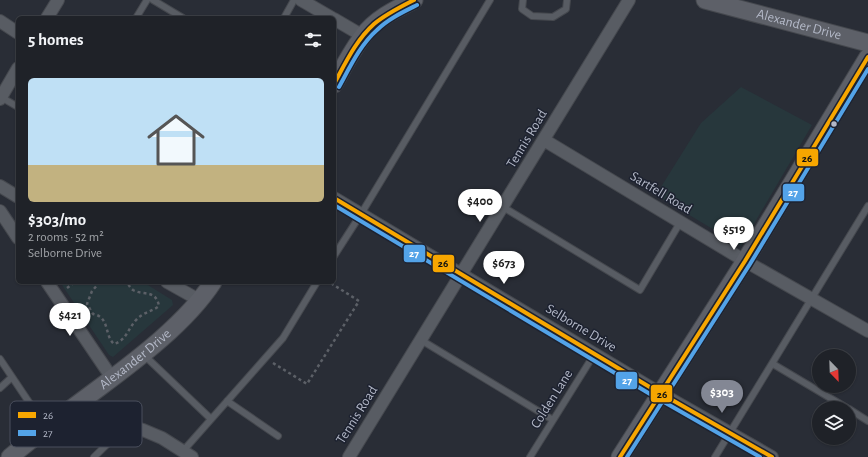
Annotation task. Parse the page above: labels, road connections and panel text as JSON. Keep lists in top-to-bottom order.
{
  "streets": {
    "main road": ["Alexander Drive"],
    "street": ["Tennis Road", "Sartfell Road", "Selborne Drive"],
    "lane": ["Colden Lane"]
  },
  "crossings": [
    ["Tennis Road", "Sartfell Road"],
    ["Tennis Road", "Selborne Drive"],
    ["Selborne Drive", "Colden Lane"]
  ],
  "lines": ["transit line 26", "transit line 27"],
  "legend": ["26", "27"],
  "north": "bottom right",
  "page": {
    "heading": "5 homes",
    "list": [
      {
        "name": "$303/mo",
        "note": "2 rooms · 52 m² · Selborne Drive"
      }
    ],
    "price": [
      "$400",
      "$519",
      "$673",
      "$421",
      "$303"
    ]
  }
}
